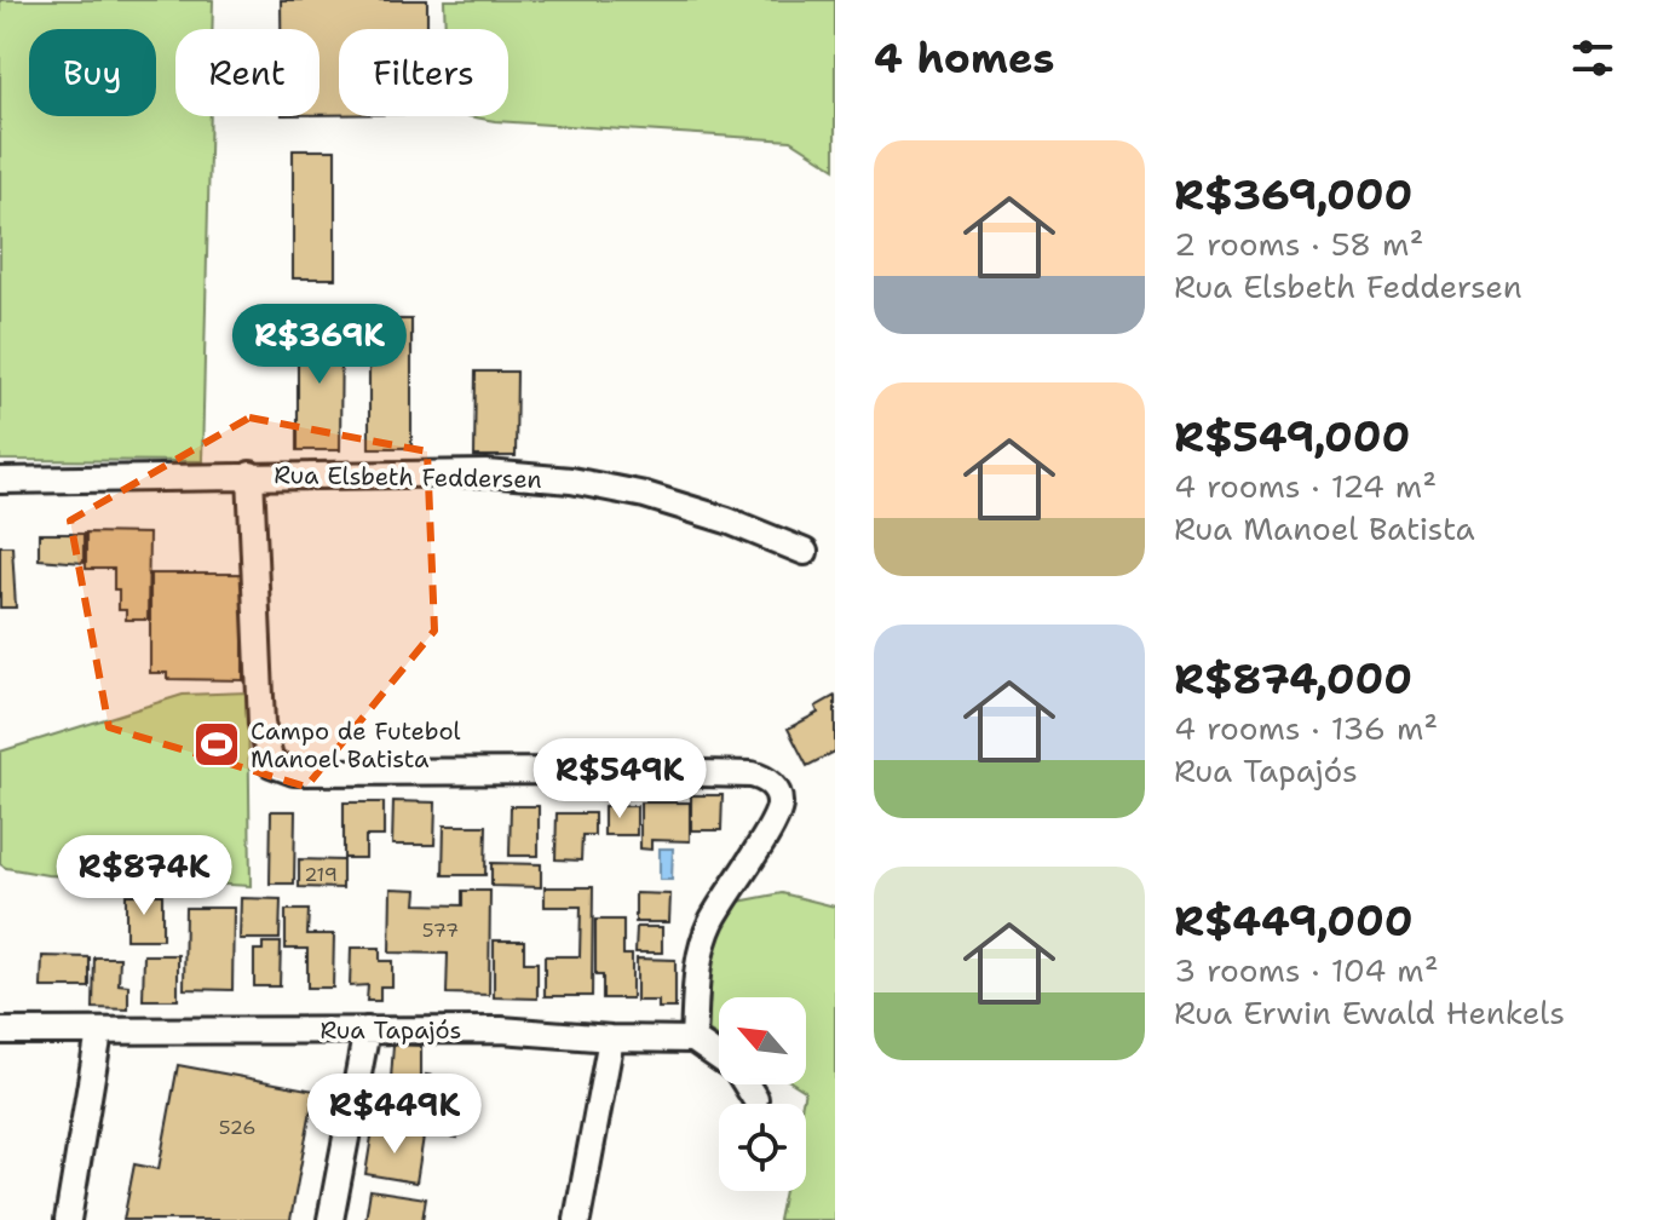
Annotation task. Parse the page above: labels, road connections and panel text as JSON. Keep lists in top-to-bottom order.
{
  "streets": {
    "street": ["Rua Elsbeth Feddersen", "Rua Tapajós"]
  },
  "places": {
    "sports": ["Campo de Futebol Manoel Batista"]
  },
  "house_numbers": ["219", "577", "526"],
  "north": "top left",
  "page": {
    "heading": "4 homes",
    "chip": ["Buy", "Rent", "Filters"],
    "list": [
      {
        "name": "R$369,000",
        "note": "2 rooms · 58 m² · Rua Elsbeth Feddersen"
      },
      {
        "name": "R$549,000",
        "note": "4 rooms · 124 m² · Rua Manoel Batista"
      },
      {
        "name": "R$874,000",
        "note": "4 rooms · 136 m² · Rua Tapajós"
      },
      {
        "name": "R$449,000",
        "note": "3 rooms · 104 m² · Rua Erwin Ewald Henkels"
      }
    ],
    "price": [
      "R$369K",
      "R$549K",
      "R$874K",
      "R$449K"
    ]
  }
}
